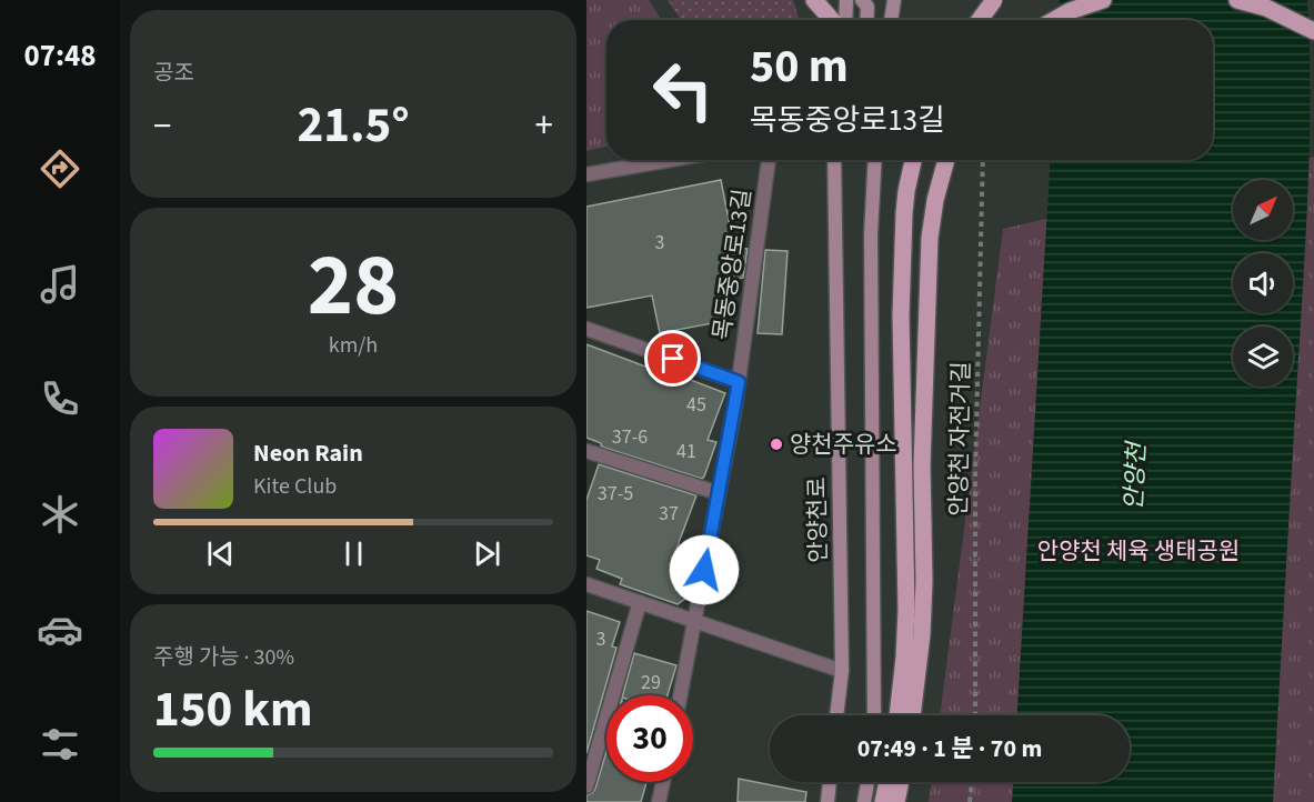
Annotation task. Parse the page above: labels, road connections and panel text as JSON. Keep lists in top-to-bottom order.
{
  "streets": {
    "main road": ["안양천로"],
    "street": ["목동중앙로13길"],
    "path": ["안양천 자전거길"]
  },
  "water": ["안양천"],
  "parks": ["안양천 체육 생태공원"],
  "places": ["양천주유소"],
  "house_numbers": [
    "3",
    "45",
    "37-6",
    "41",
    "37-5",
    "37",
    "3",
    "29"
  ],
  "north": "top right",
  "page": {
    "tabs": "07:48",
    "tile": [
      "공조",
      ["28", "km/h"],
      ["주행 가능 · 30%", "150 km"]
    ],
    "turn": ["50 m", "목동중앙로13길"],
    "heat": ["−", "21.5°", "+"],
    "song": ["Neon Rain", "Kite Club"],
    "limit": "30",
    "trip": "07:49 · 1 분 · 70 m"
  }
}
